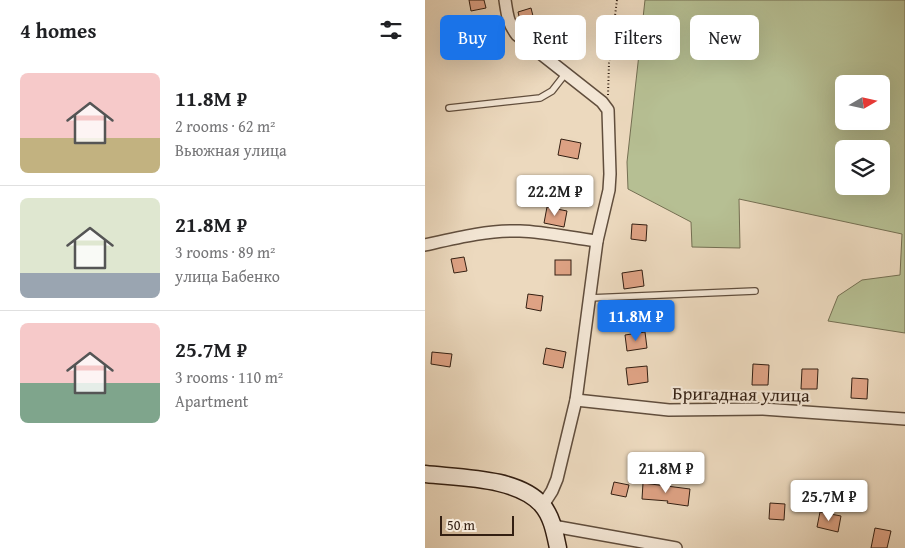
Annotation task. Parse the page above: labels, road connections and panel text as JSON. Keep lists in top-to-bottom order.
{
  "streets": {
    "street": ["Бригадная улица"]
  },
  "scale_bar": "50 m",
  "north": "right",
  "page": {
    "heading": "4 homes",
    "chip": [
      "Buy",
      "Rent",
      "Filters",
      "New"
    ],
    "list": [
      {
        "name": "11.8M ₽",
        "note": "2 rooms · 62 m² · Вьюжная улица"
      },
      {
        "name": "21.8M ₽",
        "note": "3 rooms · 89 m² · улица Бабенко"
      },
      {
        "name": "25.7M ₽",
        "note": "3 rooms · 110 m² · Apartment"
      }
    ],
    "price": [
      "22.2M ₽",
      "11.8M ₽",
      "21.8M ₽",
      "25.7M ₽"
    ],
    "scale": "50 m"
  }
}
